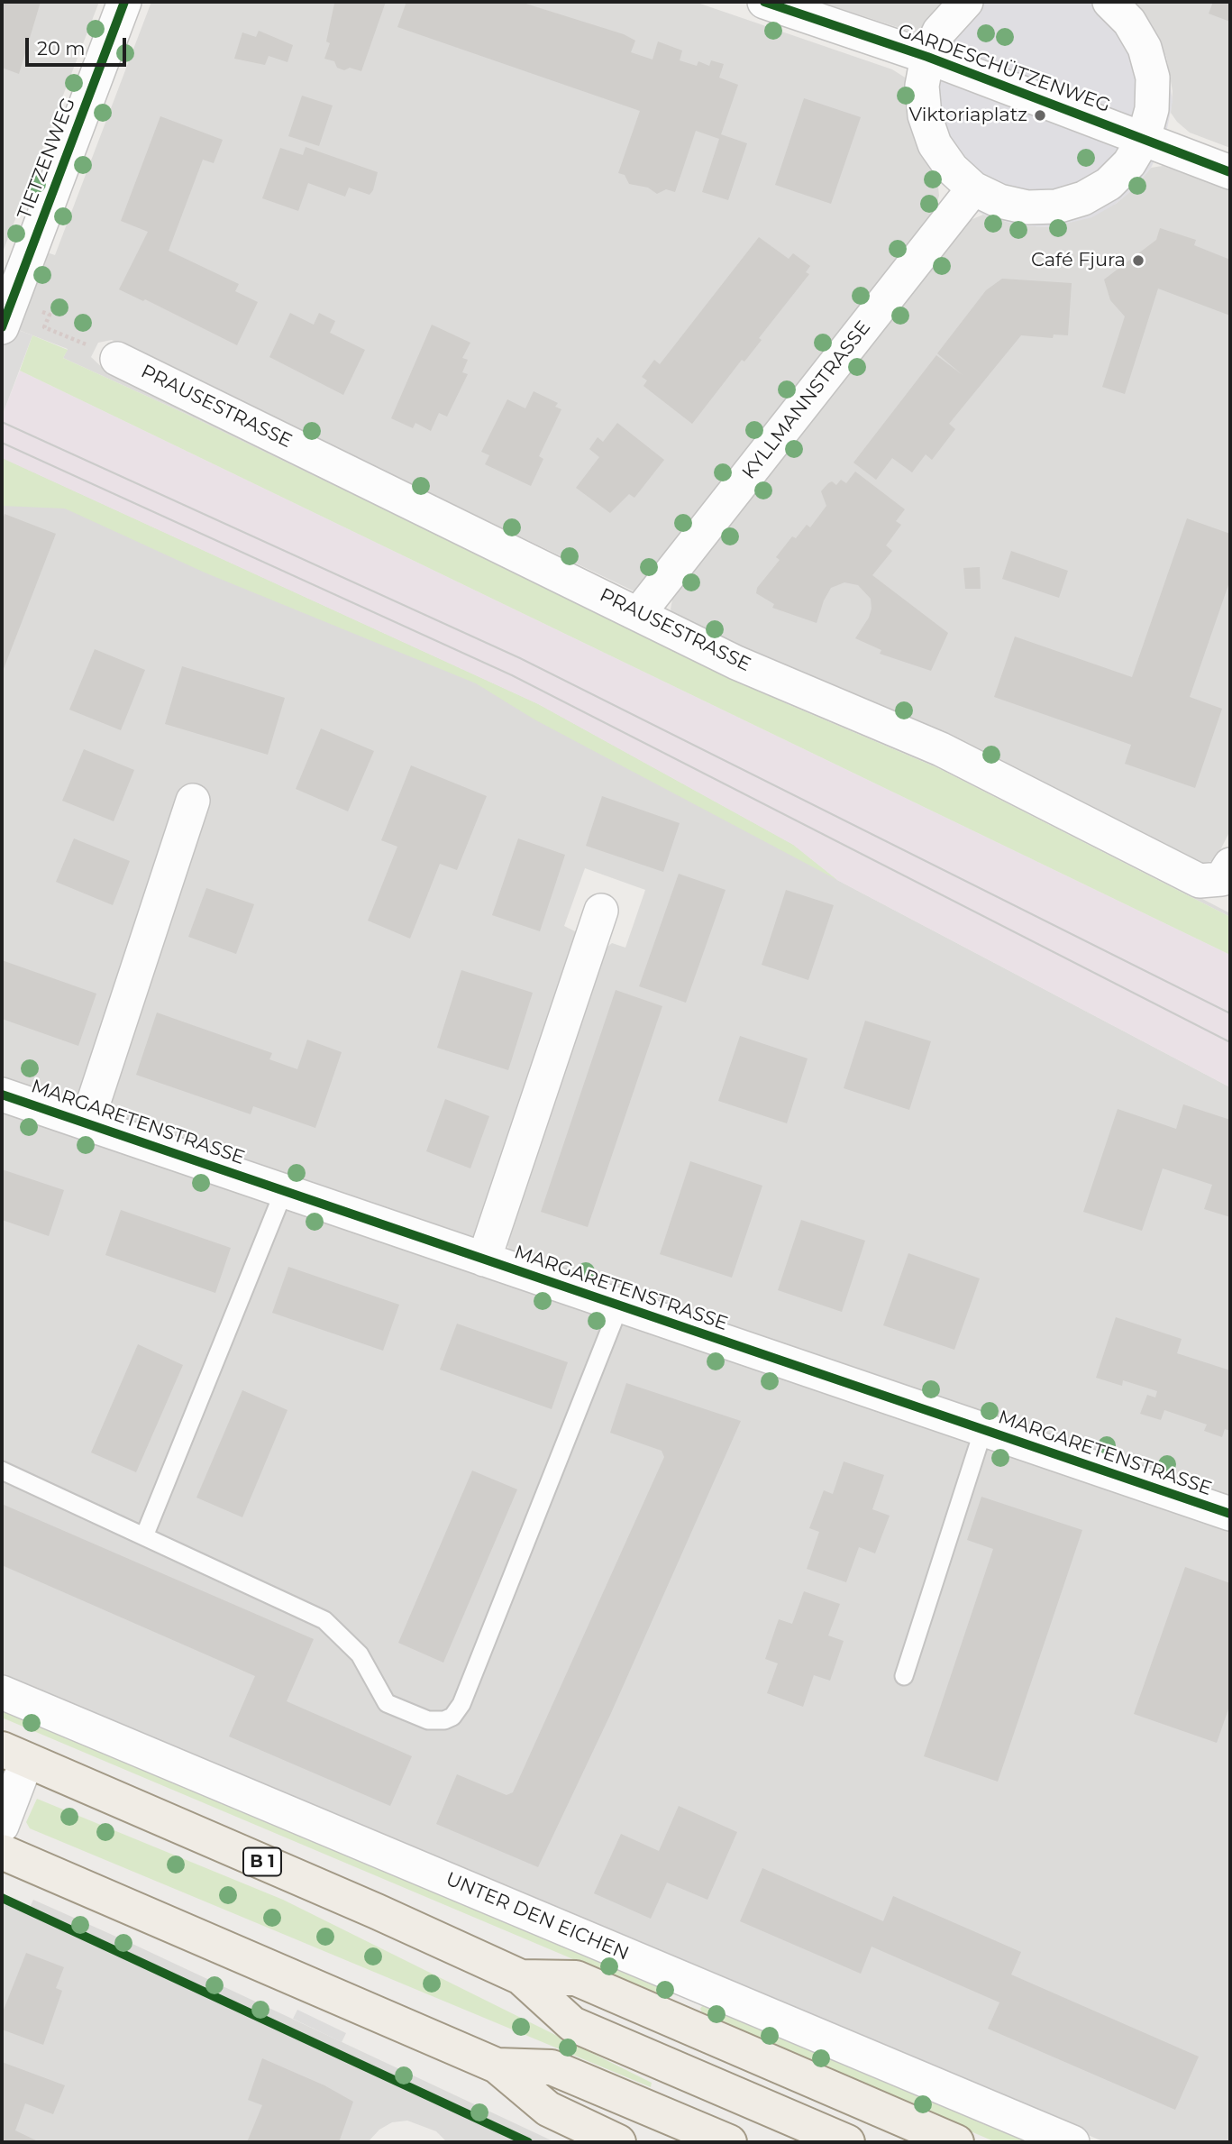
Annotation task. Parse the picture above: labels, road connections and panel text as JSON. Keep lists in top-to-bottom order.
{
  "streets": {
    "main road": ["B 1"],
    "street": [
      "GARDESCHÜTZENWEG",
      "TIETZENWEG",
      "KYLLMANNSTRASSE",
      "PRAUSESTRASSE",
      "MARGARETENSTRASSE",
      "UNTER DEN EICHEN"
    ]
  },
  "crossings": [
    ["KYLLMANNSTRASSE", "PRAUSESTRASSE"]
  ],
  "places": ["Viktoriaplatz", "Café Fjura"],
  "scale_bar": "20 m"
}
